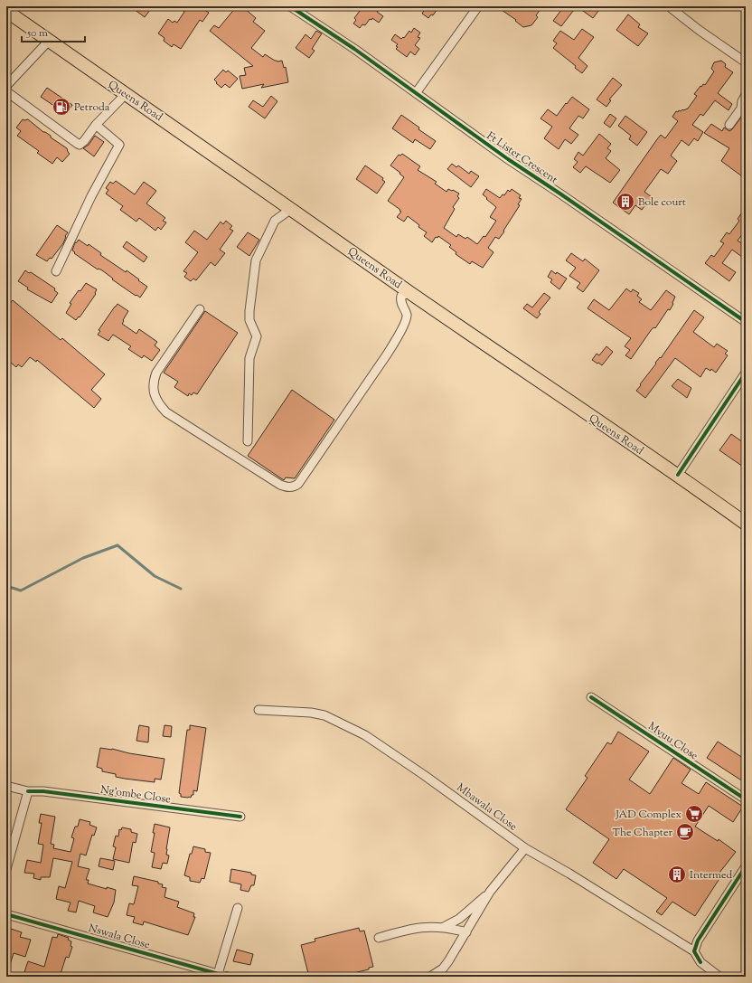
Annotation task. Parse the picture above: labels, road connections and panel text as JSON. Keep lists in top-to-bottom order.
{
  "streets": {
    "highway": ["Queens Road"],
    "street": [
      "Ft Lister Crescent",
      "Mvuu Close",
      "Ng'ombe Close",
      "Mbawala Close",
      "Nswala Close"
    ]
  },
  "places": {
    "fuel station": ["Petroda"],
    "building": ["Bole court", "Intermed"],
    "supermarket": ["JAD Complex"],
    "cafe": ["The Chapter"]
  },
  "scale_bar": "50 m"
}
